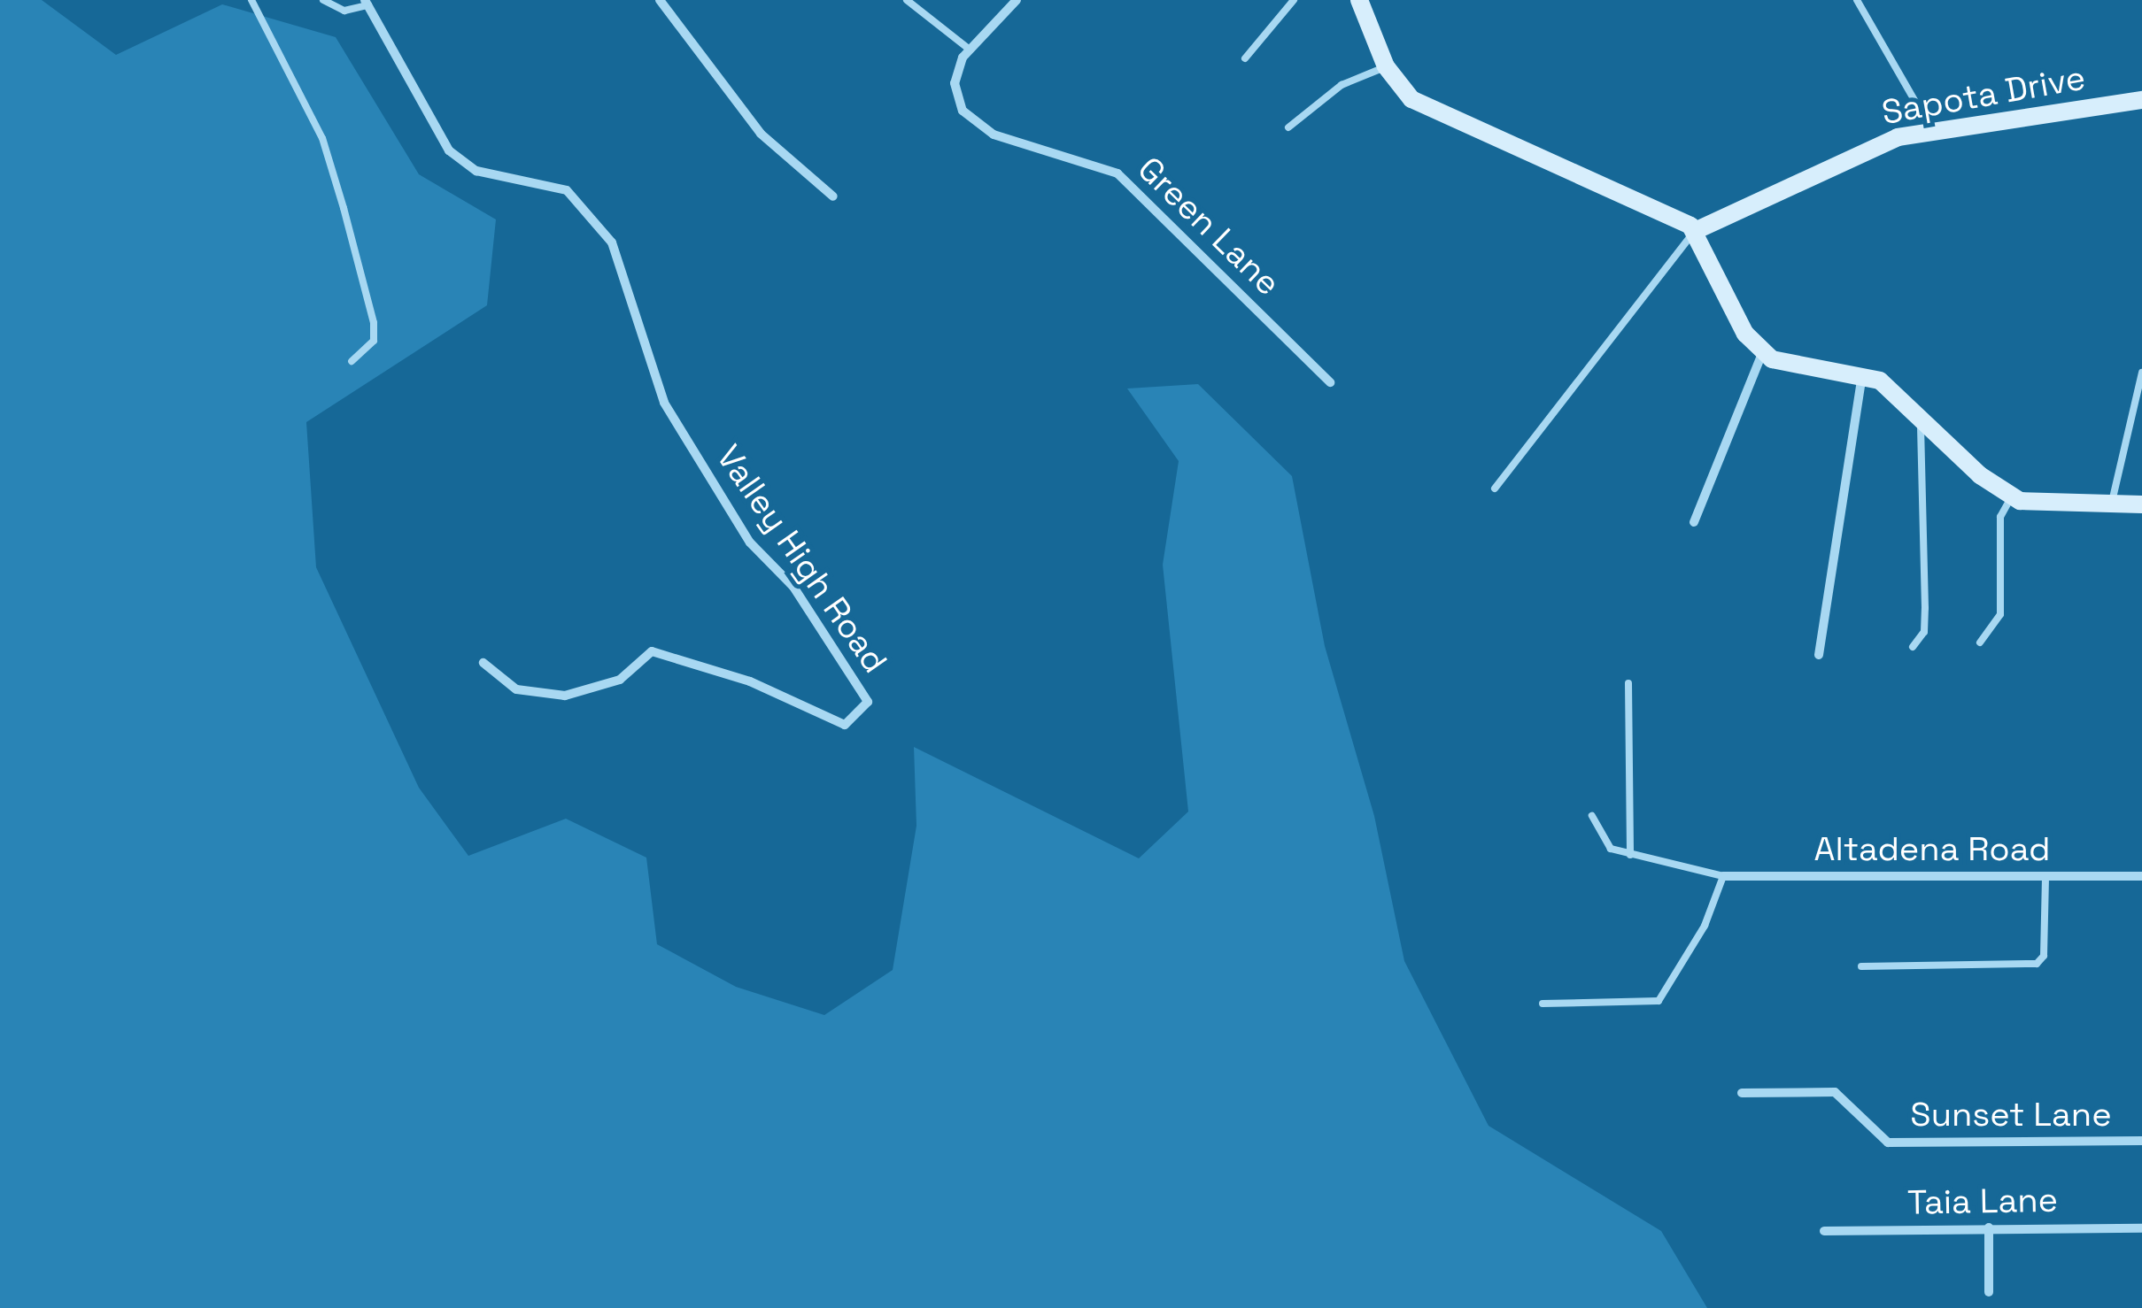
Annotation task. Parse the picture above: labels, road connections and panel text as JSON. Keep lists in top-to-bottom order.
{
  "streets": {
    "street": [
      "Sapota Drive",
      "Green Lane",
      "Valley High Road",
      "Altadena Road",
      "Sunset Lane",
      "Taia Lane"
    ]
  }
}
